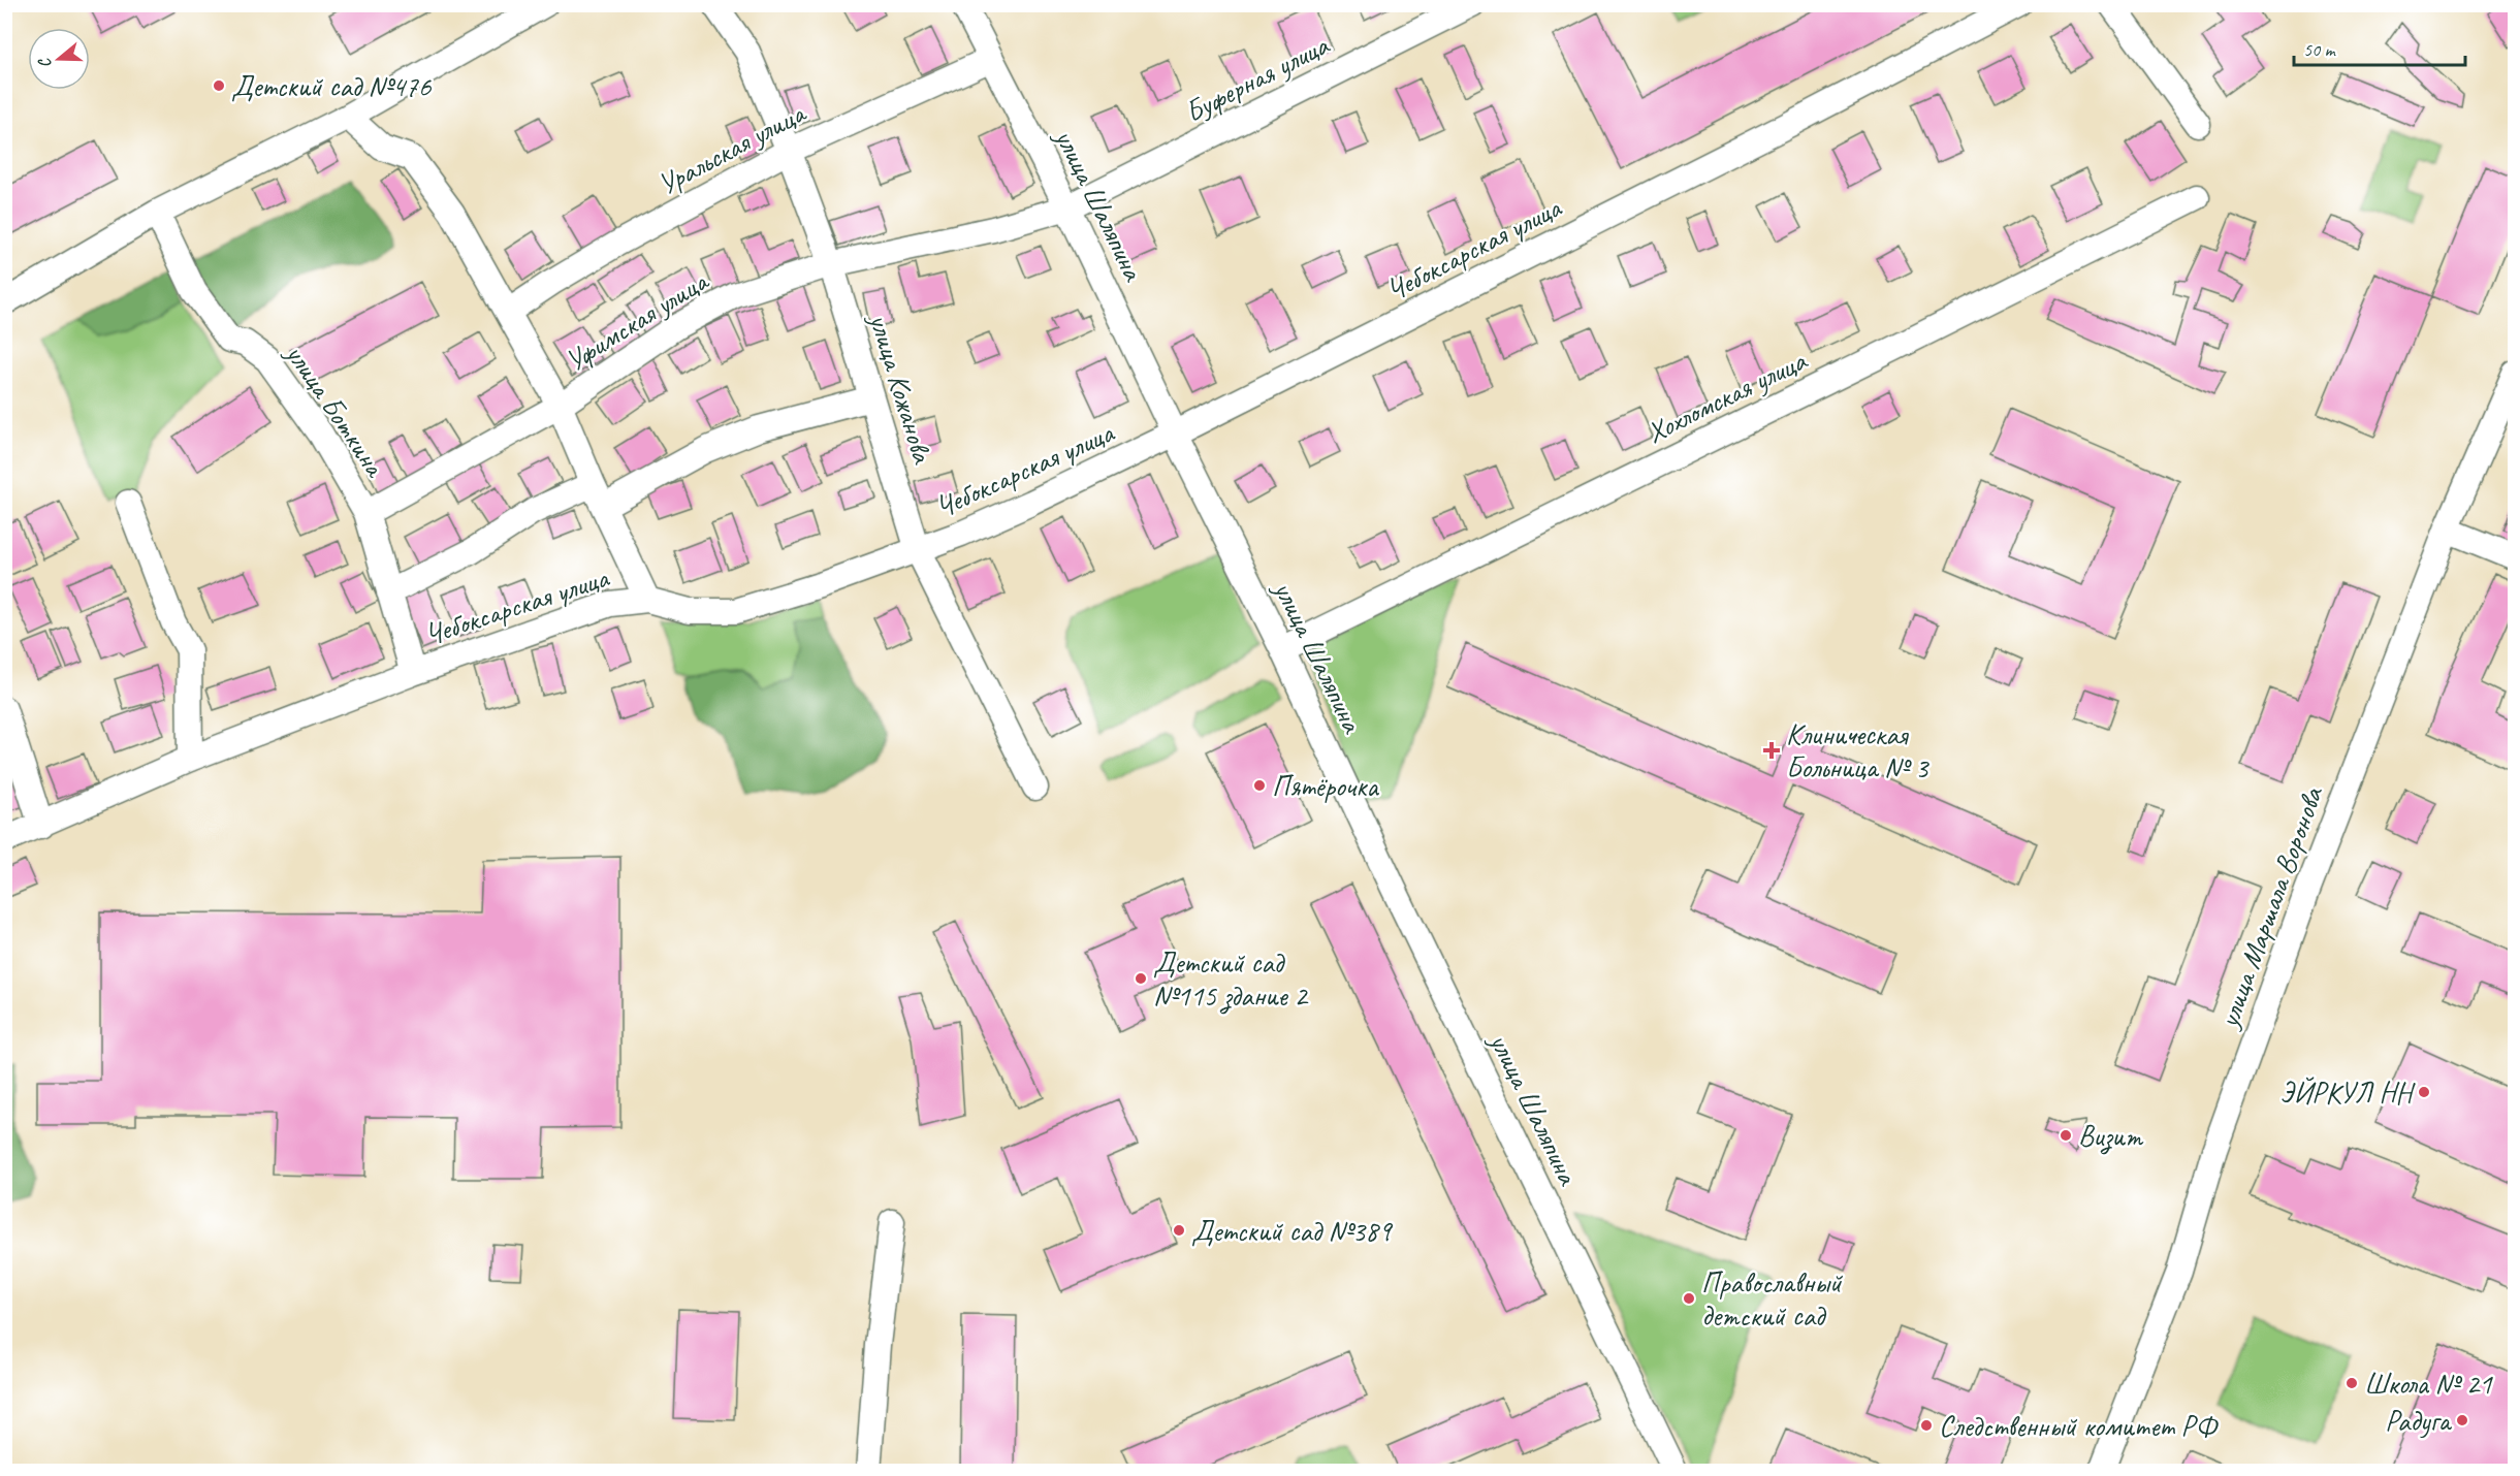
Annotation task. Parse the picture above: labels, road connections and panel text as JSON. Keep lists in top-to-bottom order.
{
  "streets": {
    "street": [
      "Буферная улица",
      "Уральская улица",
      "улица Шаляпина",
      "Чебоксарская улица",
      "Уфимская улица",
      "улица Кожанова",
      "Хохломская улица",
      "улица Боткина",
      "улица Маршала Воронова"
    ]
  },
  "crossings": [
    ["Буферная улица", "улица Шаляпина"],
    ["Буферная улица", "Уфимская улица"],
    ["Уральская улица", "улица Шаляпина"],
    ["Уральская улица", "улица Кожанова"],
    ["улица Шаляпина", "Чебоксарская улица"],
    ["улица Шаляпина", "Уфимская улица"],
    ["улица Шаляпина", "Хохломская улица"],
    ["Чебоксарская улица", "улица Кожанова"],
    ["Чебоксарская улица", "улица Боткина"],
    ["Уфимская улица", "улица Кожанова"],
    ["Уфимская улица", "улица Боткина"]
  ],
  "places": {
    "other": [
      "Детский сад №476",
      "Пятёрочка",
      "Детский сад №115 здание 2",
      "ЭЙРКУЛ НН",
      "Визит",
      "Детский сад №389",
      "Православный детский сад",
      "Школа № 21",
      "Радуга",
      "Следственный комитет РФ"
    ],
    "health": ["Клиническая Больница № 3"]
  },
  "scale_bar": "50 m",
  "north": "left"
}
